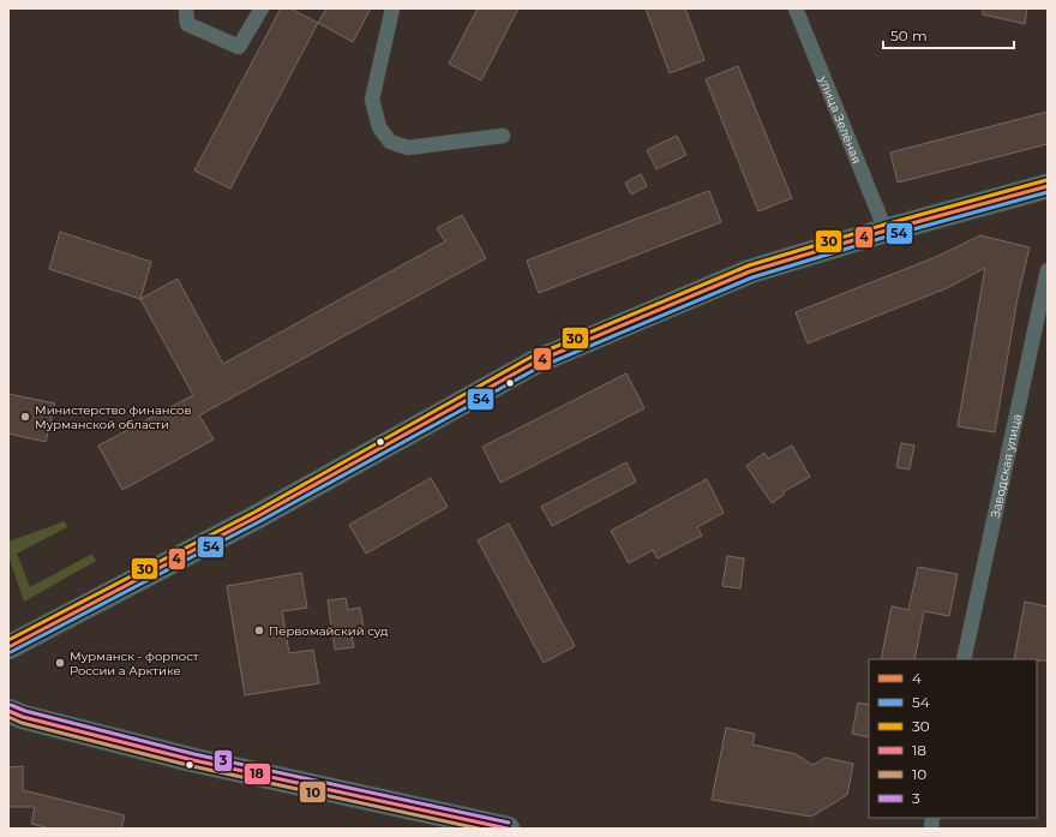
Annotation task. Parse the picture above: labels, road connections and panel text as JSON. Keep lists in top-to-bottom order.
{
  "streets": {
    "street": ["улица Зелёная", "Заводская улица"]
  },
  "places": ["Министерство финансов Мурманской области", "Первомайский суд", "Мурманск - форпост России а Арктике"],
  "lines": [
    "transit line 30",
    "transit line 4",
    "transit line 54",
    "transit line 3",
    "transit line 18",
    "transit line 10"
  ],
  "legend": [
    "4",
    "54",
    "30",
    "18",
    "10",
    "3"
  ],
  "scale_bar": "50 m"
}
